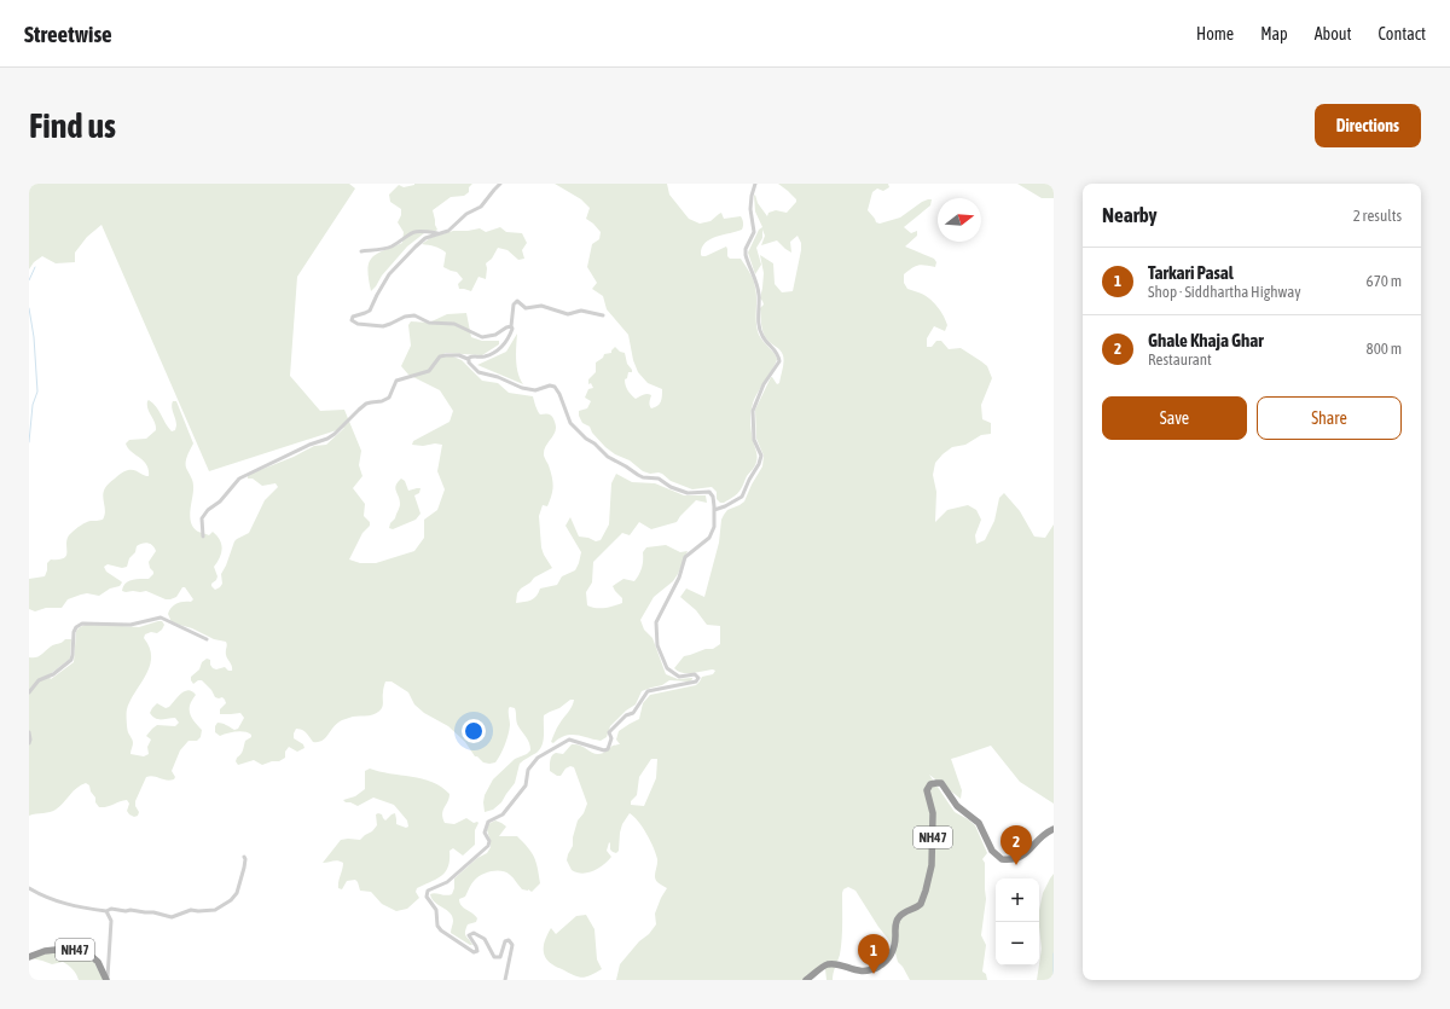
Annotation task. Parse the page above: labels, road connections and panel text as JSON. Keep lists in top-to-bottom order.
{
  "streets": {
    "highway": ["NH47"]
  },
  "north": "right",
  "page": {
    "header": "Streetwise",
    "nav": [
      "Home",
      "Map",
      "About",
      "Contact"
    ],
    "buttons": [
      "Directions",
      ["Save", "Share"]
    ],
    "title": "Find us",
    "heading": ["Nearby", "2 results"],
    "list": [
      {
        "mark": "1",
        "name": "Tarkari Pasal",
        "note": "Shop · Siddhartha Highway",
        "value": "670 m"
      },
      {
        "mark": "2",
        "name": "Ghale Khaja Ghar",
        "note": "Restaurant",
        "value": "800 m"
      }
    ],
    "pins": ["2", "1"],
    "map_buttons": ["+", "−"]
  }
}
